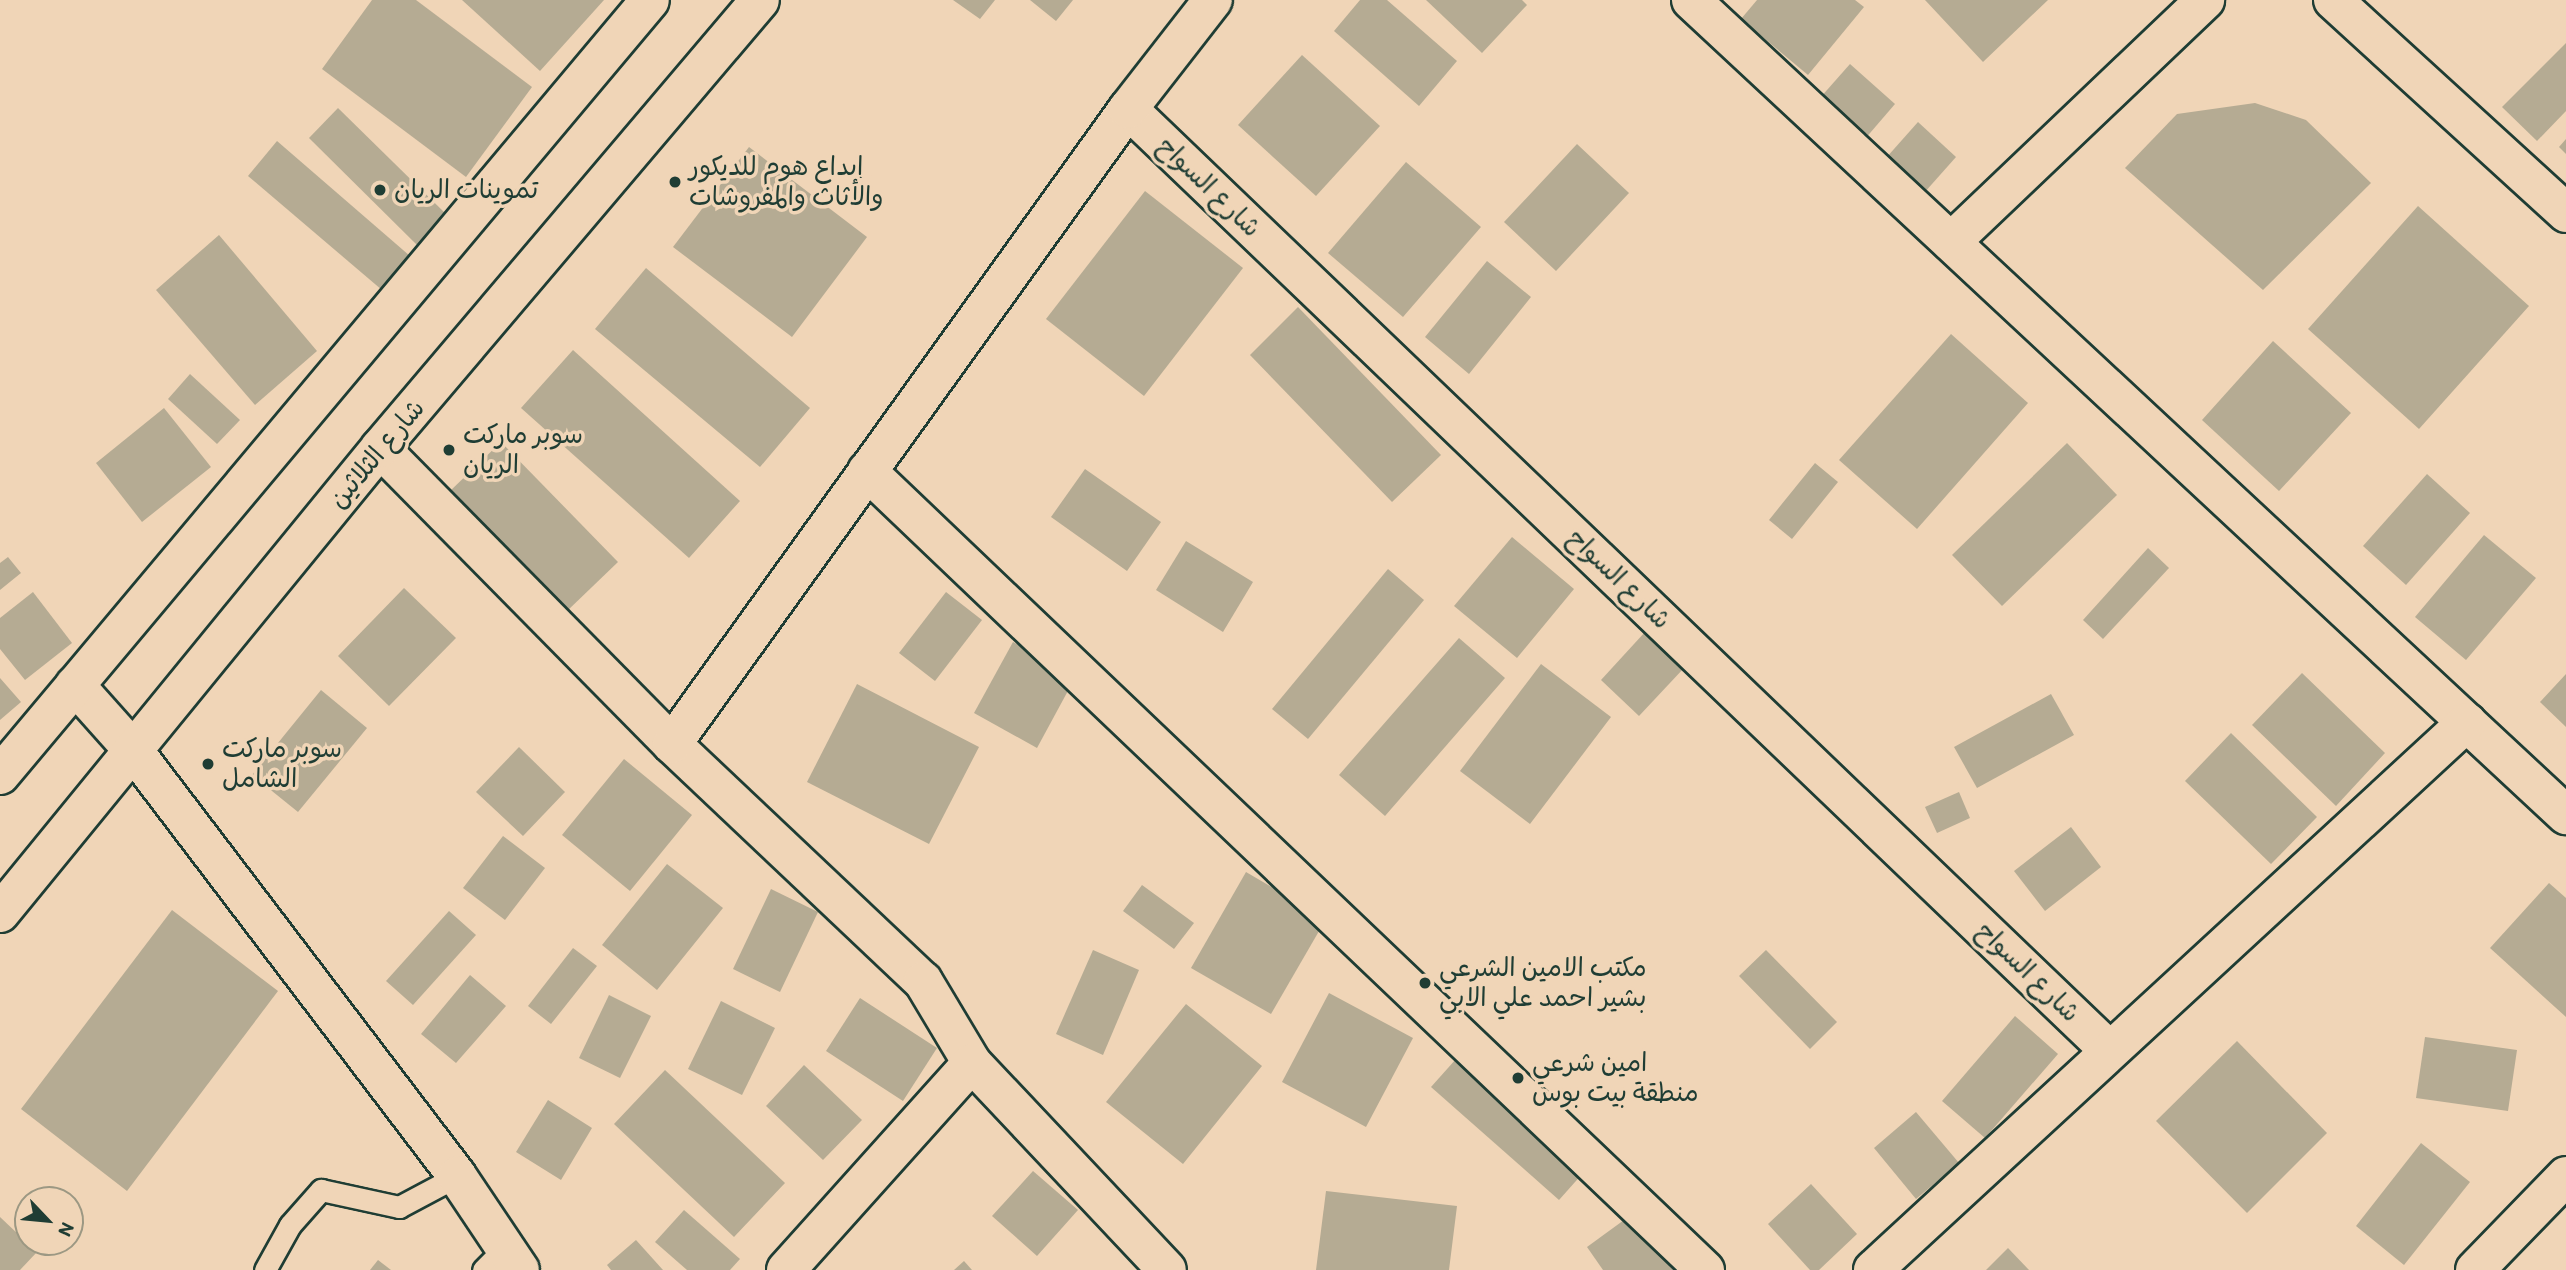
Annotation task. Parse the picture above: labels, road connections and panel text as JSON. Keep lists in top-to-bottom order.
{
  "streets": {
    "street": ["شارع السواح", "شارع الثلاثين"]
  },
  "places": [
    "إبداع هوم للديكور والأثاث والمفروشات",
    "تموينات الريان",
    "سوبر ماركت الريان",
    "سوبر ماركت الشامل",
    "مكتب الامين الشرعي بشير احمد علي الابي",
    "امين شرعي منطقة بيت بوس"
  ],
  "north": "bottom right"
}
